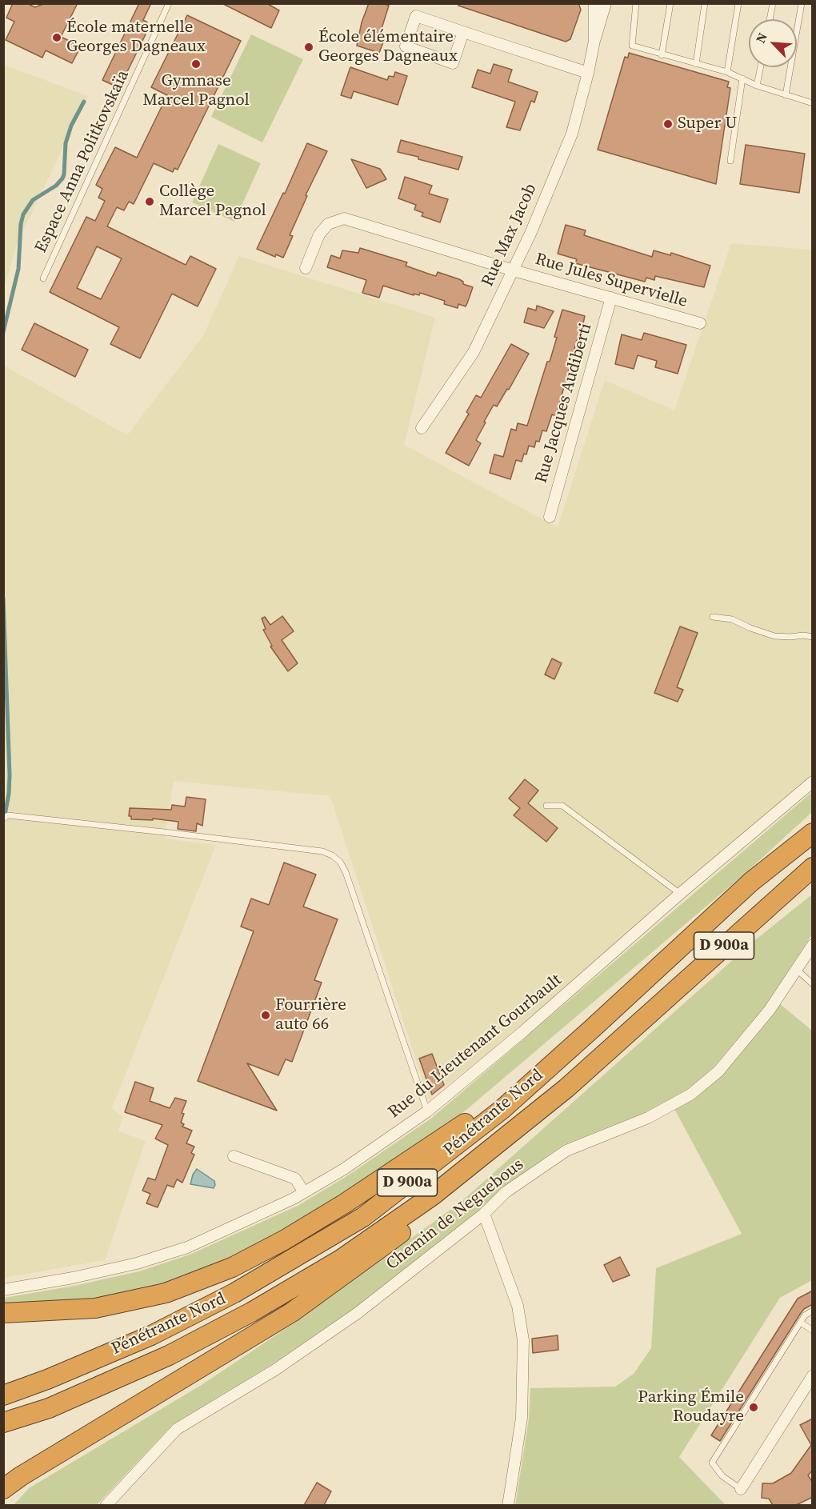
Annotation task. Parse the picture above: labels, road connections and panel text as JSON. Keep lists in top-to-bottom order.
{
  "streets": {
    "highway": ["D 900a", "Pénétrante Nord"],
    "street": [
      "Rue Max Jacob",
      "Rue Jules Supervielle",
      "Rue Jacques Audiberti",
      "Rue du Lieutenant Gourbault",
      "Chemin de Neguebous"
    ],
    "lane": ["Espace Anna Politkovskaïa"]
  },
  "crossings": [
    ["Rue Max Jacob", "Rue Jules Supervielle"],
    ["Rue Jules Supervielle", "Rue Jacques Audiberti"]
  ],
  "places": [
    "École maternelle Georges Dagneaux",
    "École élémentaire Georges Dagneaux",
    "Gymnase Marcel Pagnol",
    "Super U",
    "Collège Marcel Pagnol",
    "Fourrière auto 66",
    "Parking Émile Roudayre"
  ],
  "north": "top left"
}
